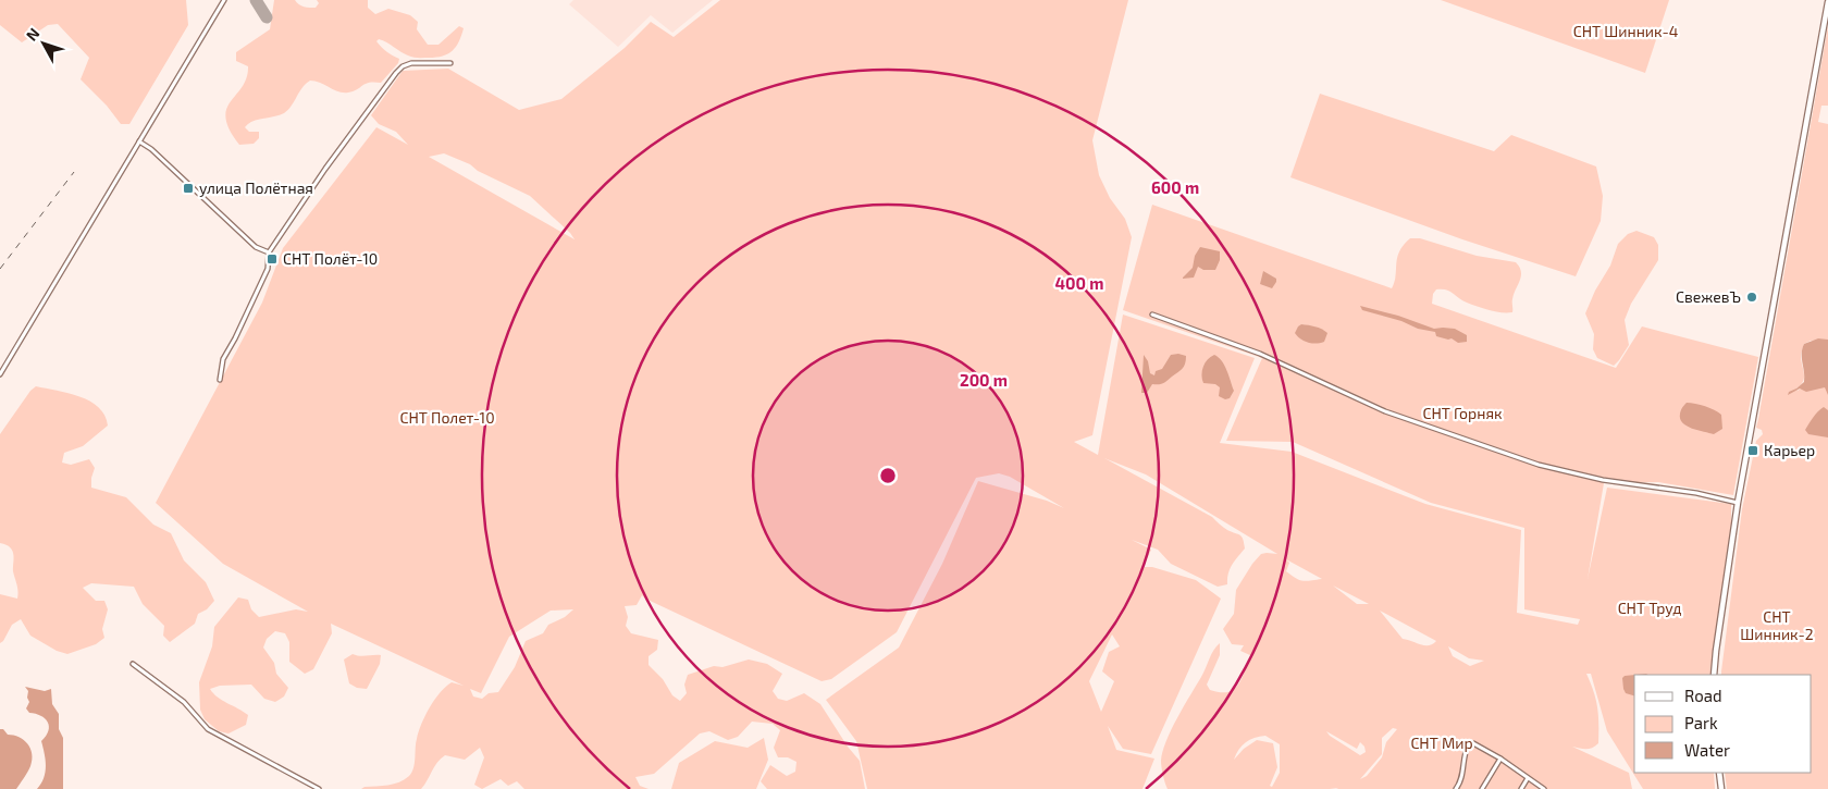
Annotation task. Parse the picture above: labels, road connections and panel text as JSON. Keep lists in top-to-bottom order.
{
  "parks": [
    "СНТ Шинник-4",
    "СНТ Горняк",
    "СНТ Полет-10",
    "СНТ Труд",
    "СНТ Шинник-2",
    "СНТ Мир"
  ],
  "places": {
    "transit": ["улица Полётная", "СНТ Полёт-10", "Карьер"],
    "other": ["СвежевЪ"]
  },
  "legend": ["Road", "Park", "Water"],
  "north": "top left",
  "rings": ["600 m", "400 m", "200 m"]
}
